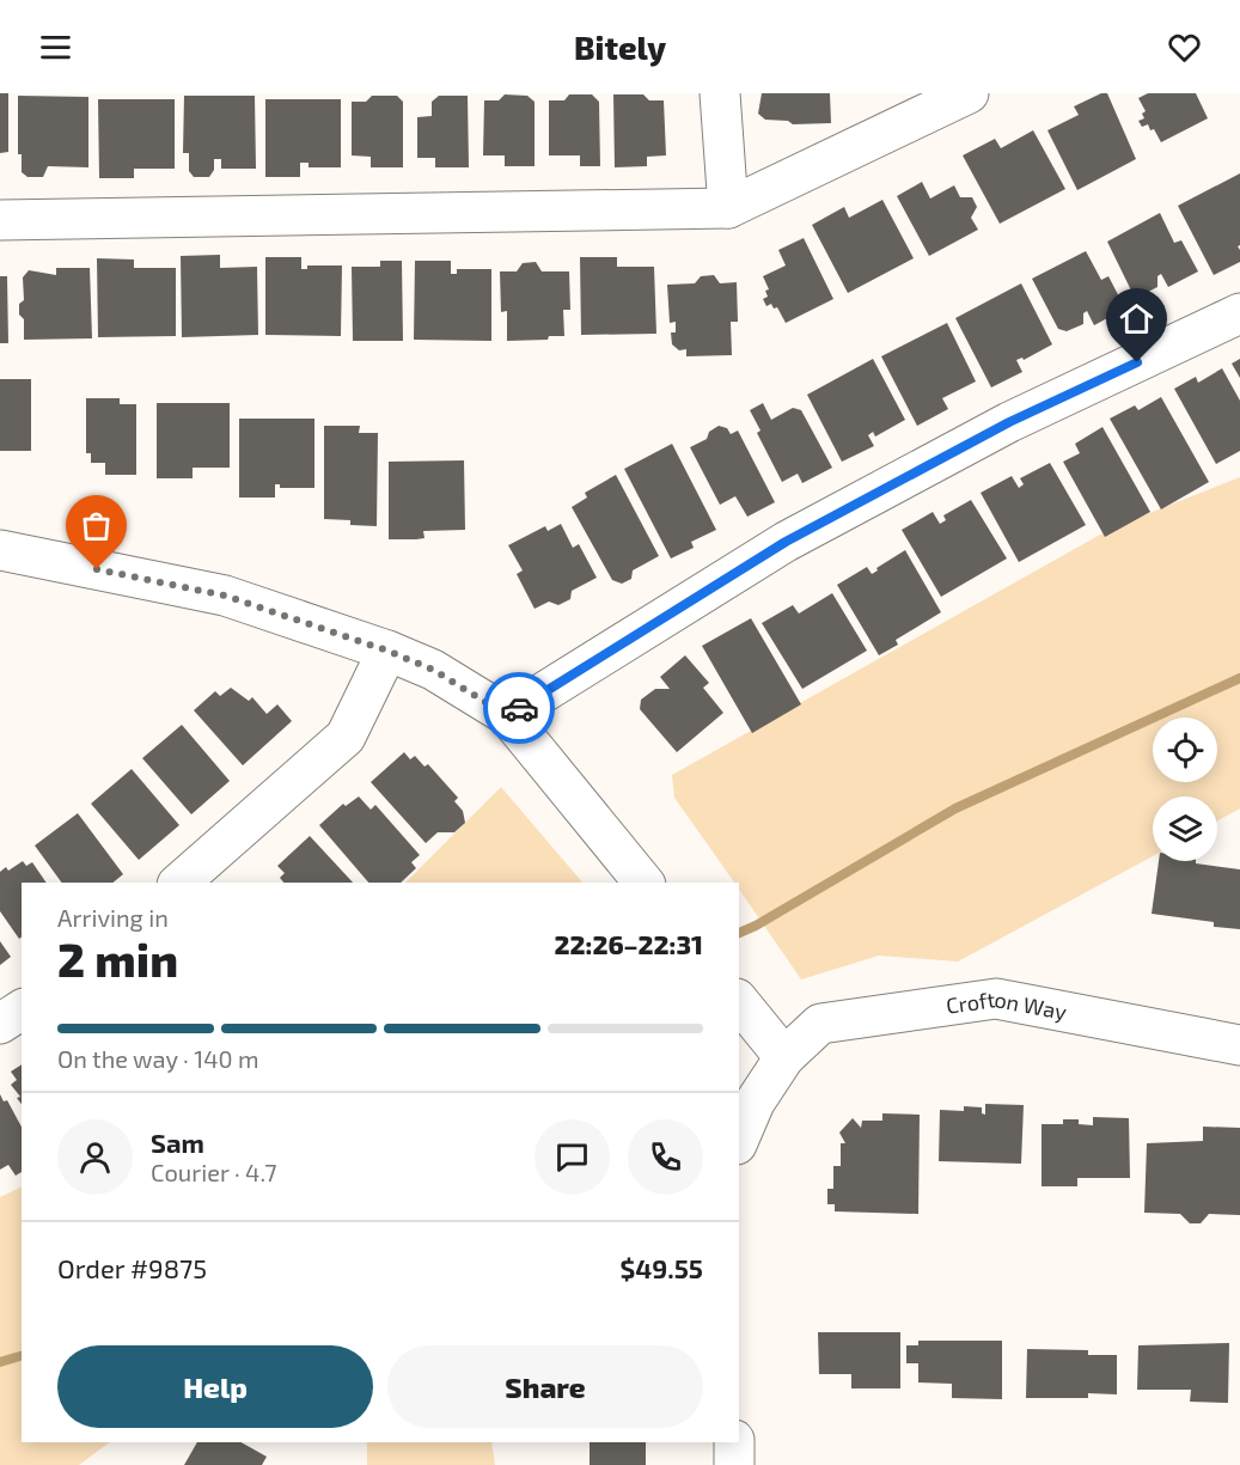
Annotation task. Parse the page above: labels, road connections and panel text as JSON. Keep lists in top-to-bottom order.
{
  "streets": {
    "street": ["Crofton Way"]
  },
  "page": {
    "header": "Bitely",
    "heading": ["2 min", "Arriving in", "22:26–22:31"],
    "panel": [
      "Sam",
      "Courier · 4.7",
      "Order #9875",
      "$49.55"
    ],
    "bar": "On the way · 140 m",
    "buttons": ["Help", "Share"]
  }
}
